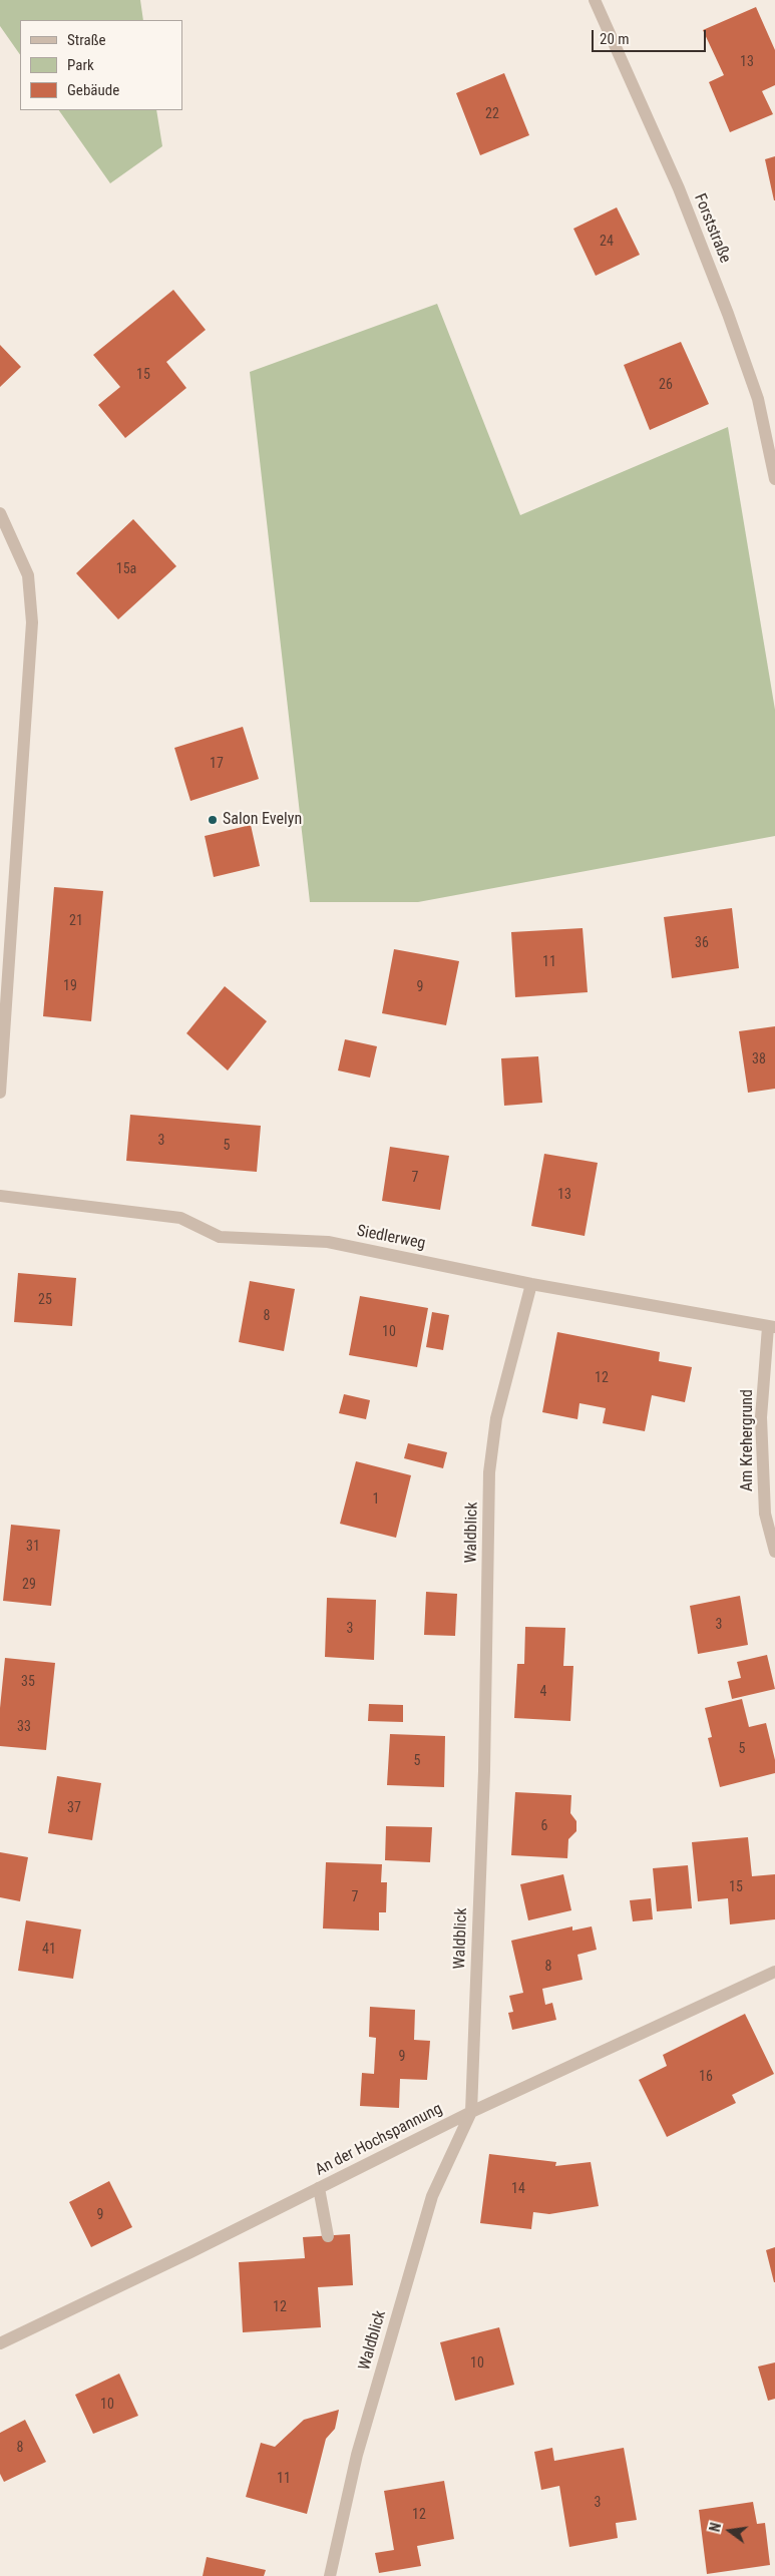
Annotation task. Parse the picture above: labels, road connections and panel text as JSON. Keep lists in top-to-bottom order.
{
  "streets": {
    "street": [
      "Forststraße",
      "Siedlerweg",
      "Am Krehergrund",
      "Waldblick",
      "An der Hochspannung"
    ]
  },
  "crossings": [
    ["Siedlerweg", "Am Krehergrund"],
    ["Siedlerweg", "Waldblick"],
    ["Waldblick", "An der Hochspannung"]
  ],
  "places": ["Salon Evelyn"],
  "house_numbers": [
    "13",
    "22",
    "24",
    "15",
    "26",
    "15a",
    "17",
    "21",
    "36",
    "11",
    "19",
    "9",
    "38",
    "3",
    "5",
    "7",
    "13",
    "25",
    "8",
    "10",
    "12",
    "1",
    "31",
    "29",
    "3",
    "3",
    "35",
    "4",
    "33",
    "5",
    "5",
    "37",
    "6",
    "15",
    "7",
    "41",
    "8",
    "9",
    "16",
    "14",
    "9",
    "12",
    "10",
    "10",
    "8",
    "11",
    "3",
    "12"
  ],
  "legend": ["Straße", "Park", "Gebäude"],
  "scale_bar": "20 m",
  "north": "left"
}
